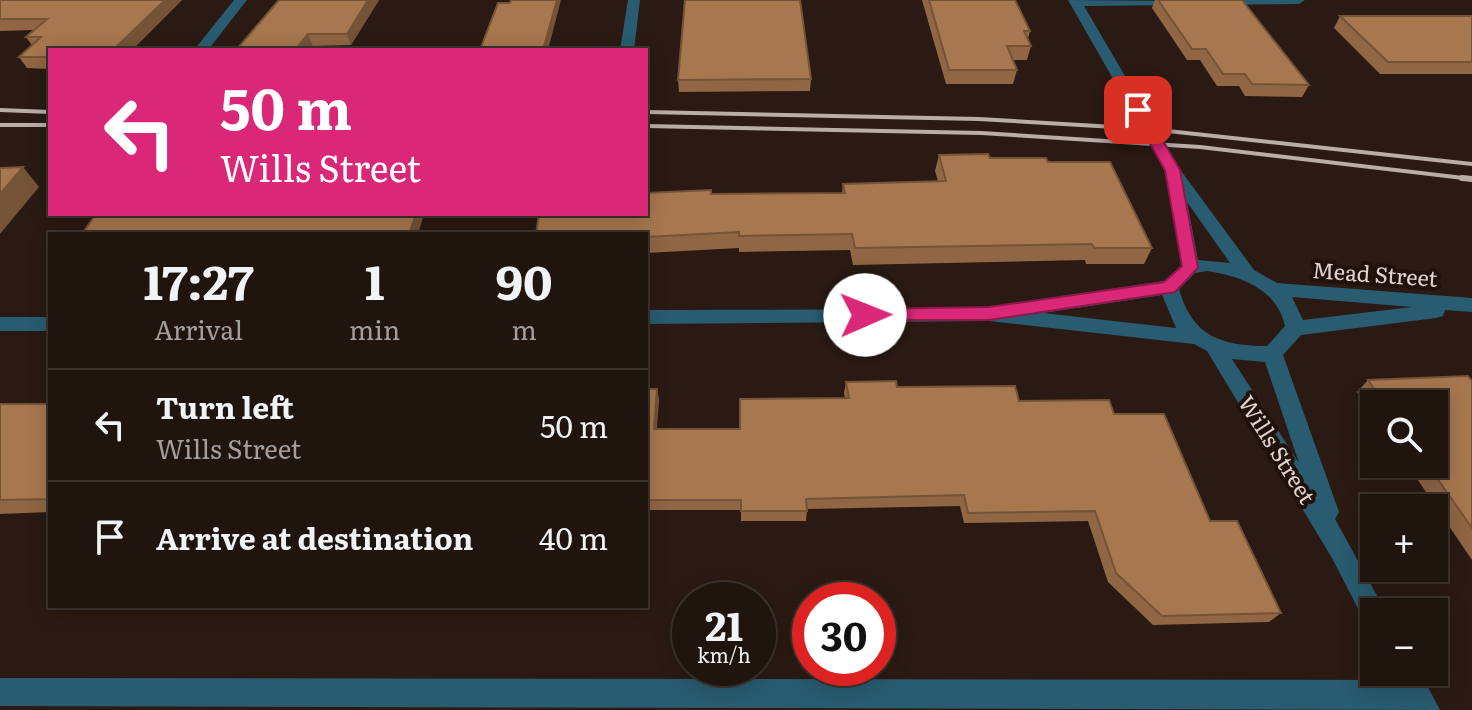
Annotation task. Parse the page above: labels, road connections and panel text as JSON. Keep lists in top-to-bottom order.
{
  "streets": {
    "street": ["Mead Street", "Wills Street"]
  },
  "crossings": [
    ["Mead Street", "Wills Street"]
  ],
  "page": {
    "turn": ["50 m", "Wills Street"],
    "eta": [
      "17:27",
      "Arrival",
      "1",
      "min",
      "90",
      "m"
    ],
    "list": [
      {
        "name": "Turn left",
        "note": "Wills Street",
        "value": "50 m"
      },
      {
        "name": "Arrive at destination",
        "value": "40 m"
      }
    ],
    "map_buttons": ["+", "−"],
    "speed": "21 km/h",
    "limit": "30"
  }
}
